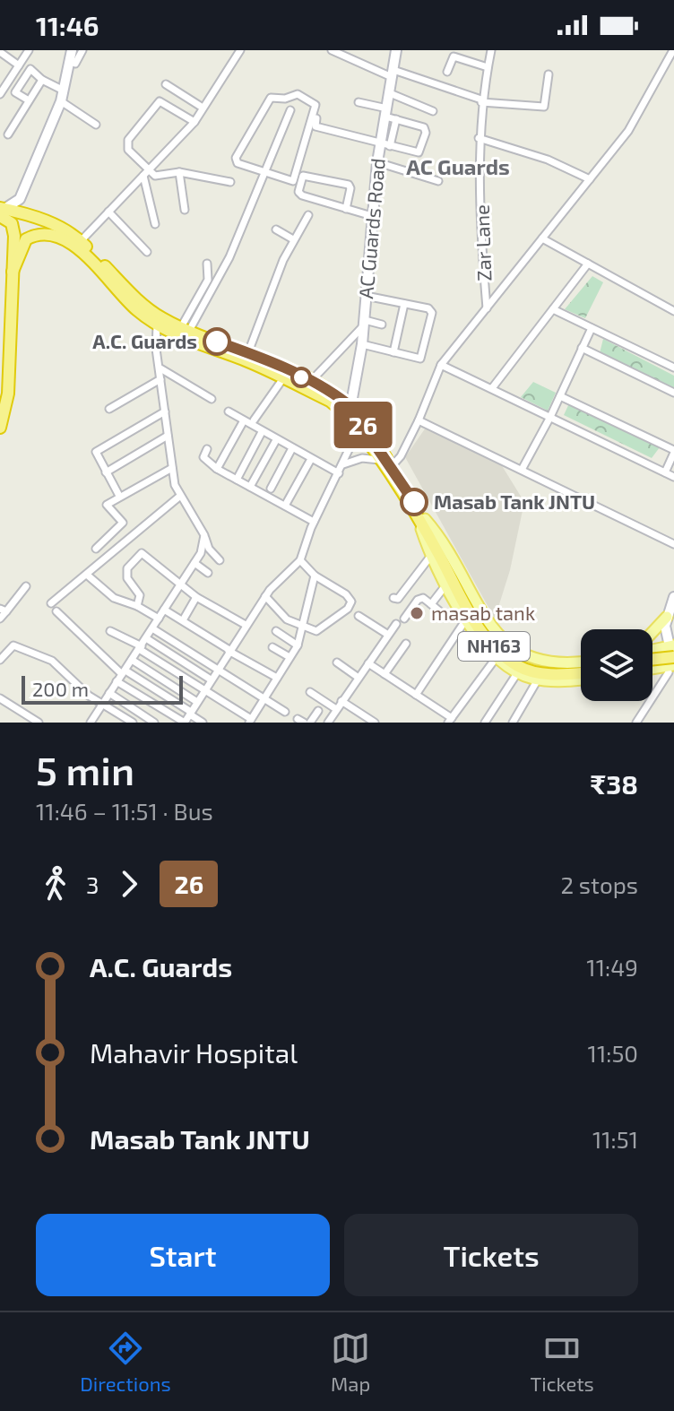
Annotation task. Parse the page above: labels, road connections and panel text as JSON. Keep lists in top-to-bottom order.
{
  "streets": {
    "highway": ["NH163"],
    "street": ["AC Guards Road", "Zar Lane"]
  },
  "crossings": [
    ["AC Guards Road", "NH163"]
  ],
  "districts": ["AC Guards"],
  "places": ["A.C. Guards", "Masab Tank JNTU", "masab tank"],
  "lines": ["bus line 26"],
  "scale_bar": "200 m",
  "page": {
    "status": "11:46",
    "on_map": "26",
    "scale": "200 m",
    "heading": ["5 min", "11:46 – 11:51 · Bus", "₹38"],
    "legs": ["3", "26", "2 stops"],
    "list": [
      {
        "name": "A.C. Guards",
        "value": "11:49"
      },
      {
        "name": "Mahavir Hospital",
        "value": "11:50"
      },
      {
        "name": "Masab Tank JNTU",
        "value": "11:51"
      }
    ],
    "buttons": ["Start", "Tickets"],
    "tabs": ["Directions", "Map", "Tickets"]
  }
}
